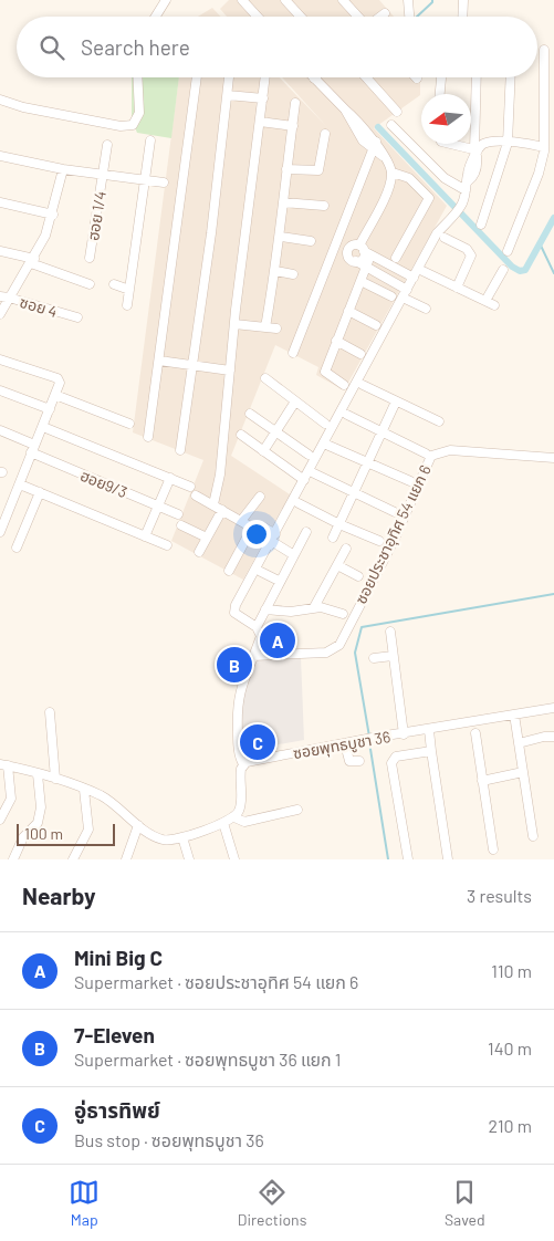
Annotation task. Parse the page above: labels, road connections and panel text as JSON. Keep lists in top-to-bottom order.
{
  "streets": {
    "street": [
      "ฮอย 1/4",
      "ซอย 4",
      "ฮอย9/3",
      "ซอยประชาอุทิศ 54 แยก 6",
      "ซอยพุทธบูชา 36"
    ]
  },
  "scale_bar": "100 m",
  "north": "left",
  "page": {
    "search": "Search here",
    "pins": ["A", "B", "C"],
    "scale": "100 m",
    "heading": ["Nearby", "3 results"],
    "list": [
      {
        "mark": "A",
        "name": "Mini Big C",
        "note": "Supermarket · ซอยประชาอุทิศ 54 แยก 6",
        "value": "110 m"
      },
      {
        "mark": "B",
        "name": "7-Eleven",
        "note": "Supermarket · ซอยพุทธบูชา 36 แยก 1",
        "value": "140 m"
      },
      {
        "mark": "C",
        "name": "อู่ธารทิพย์",
        "note": "Bus stop · ซอยพุทธบูชา 36",
        "value": "210 m"
      }
    ],
    "nav": ["Map", "Directions", "Saved"]
  }
}
